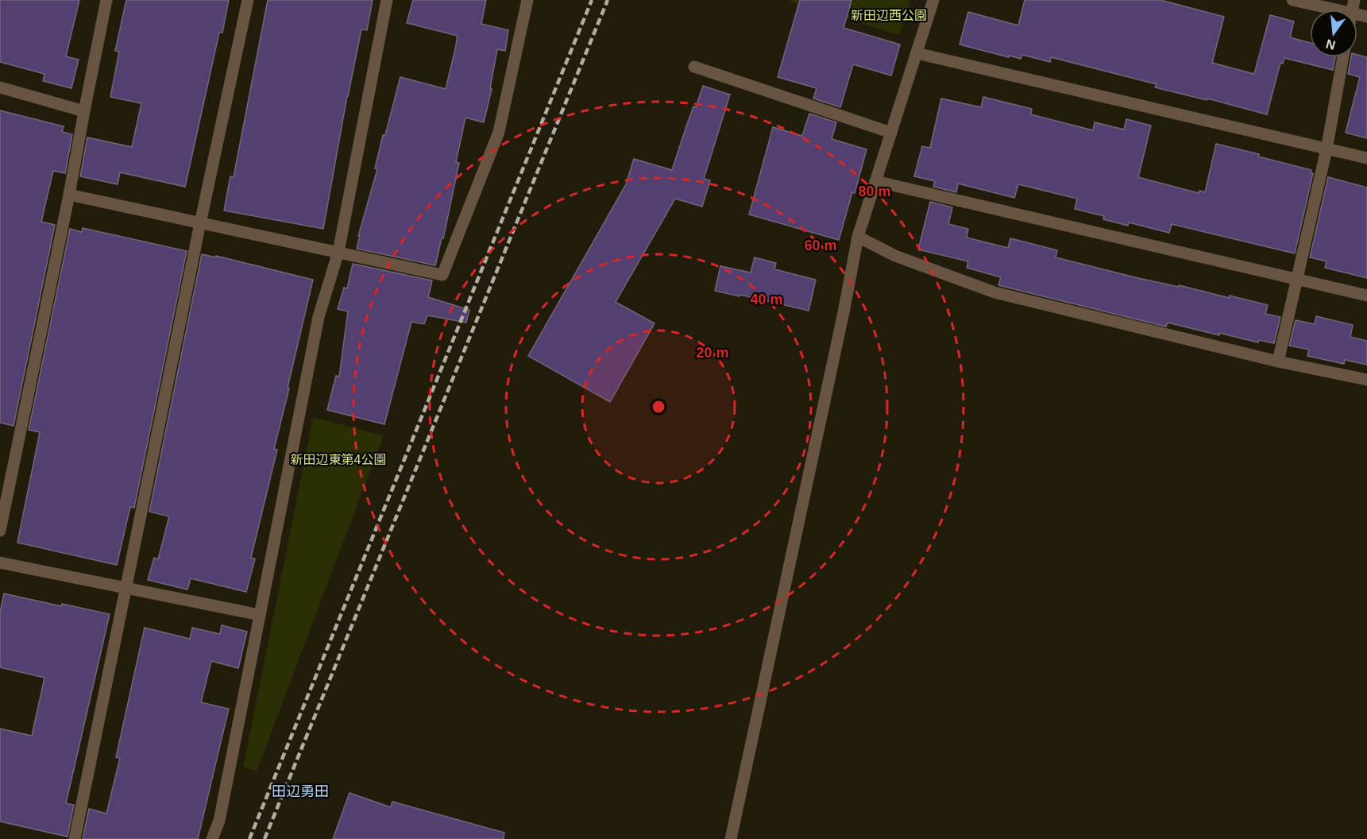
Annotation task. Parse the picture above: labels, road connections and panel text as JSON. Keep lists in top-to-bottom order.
{
  "districts": ["田辺勇田"],
  "parks": ["新田辺西公園", "新田辺東第4公園"],
  "north": "bottom",
  "rings": [
    "80 m",
    "60 m",
    "40 m",
    "20 m"
  ]
}
